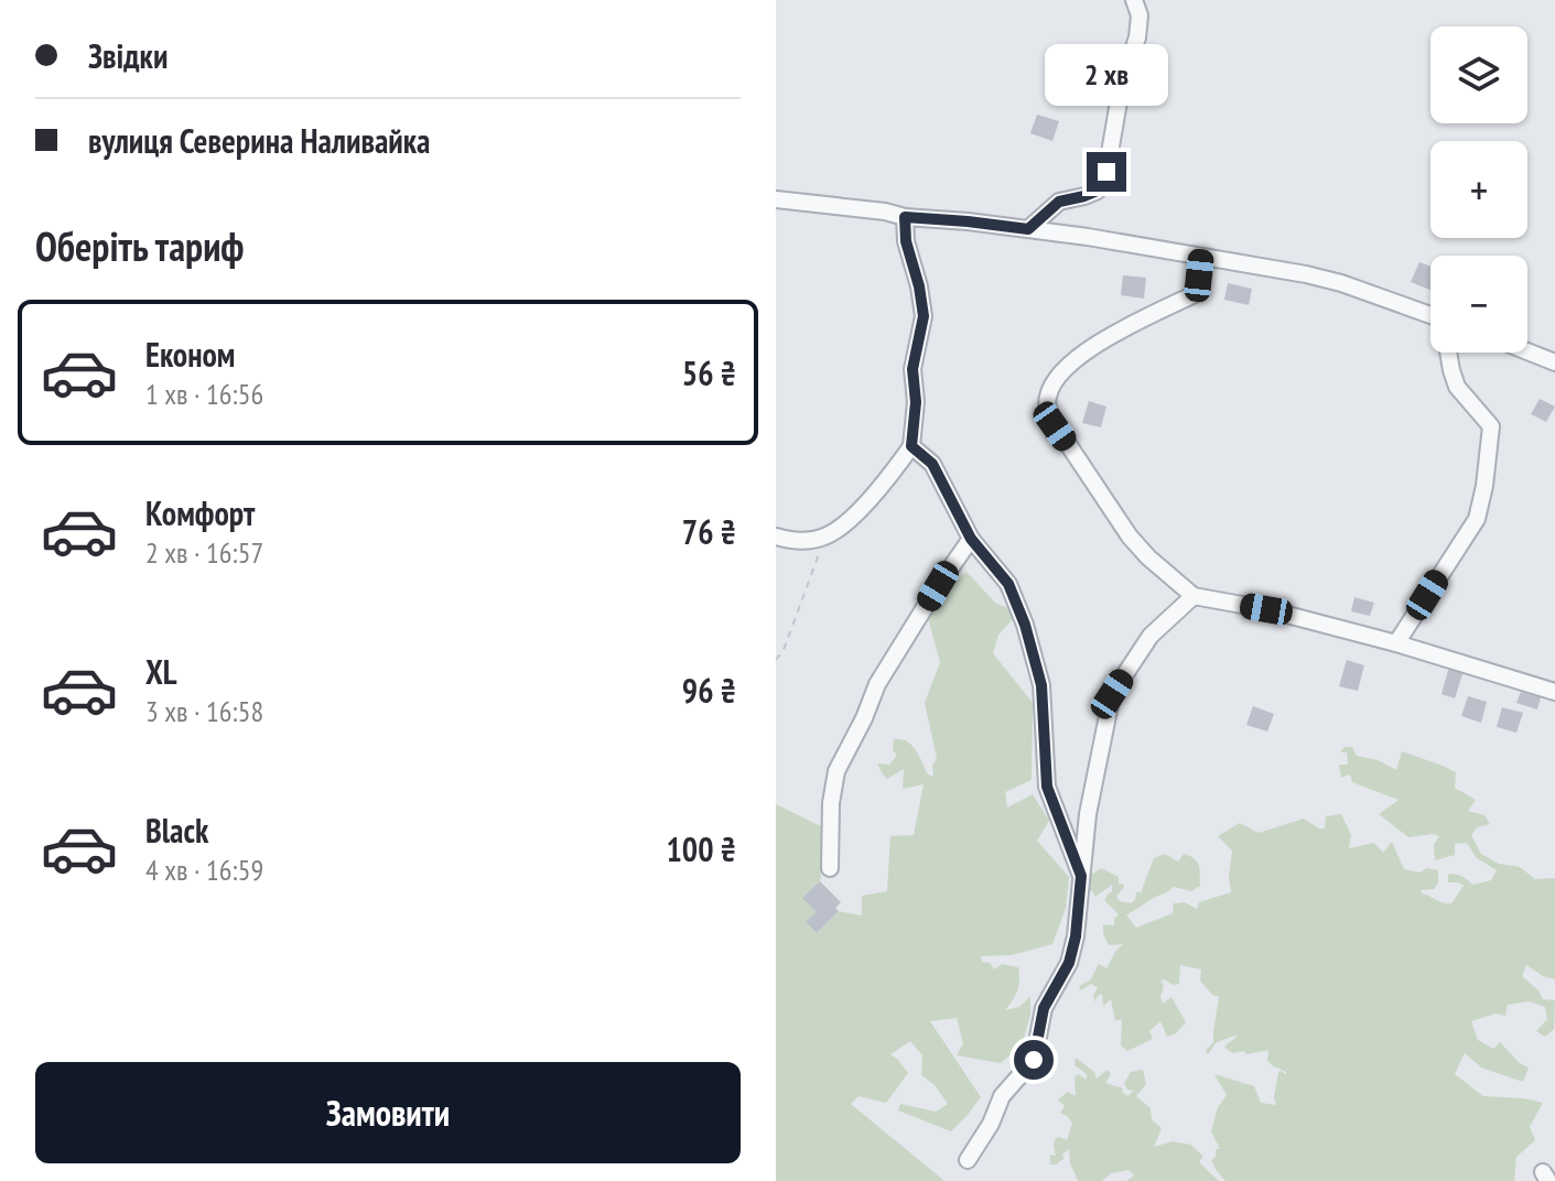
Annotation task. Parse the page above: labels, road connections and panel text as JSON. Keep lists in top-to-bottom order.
{
  "page": {
    "banner": ["Звідки", "вулиця Северина Наливайка"],
    "map_buttons": ["+", "−"],
    "bubble": "2 хв",
    "heading": "Оберіть тариф",
    "list": [
      {
        "name": "Економ",
        "note": "1 хв · 16:56",
        "value": "56 ₴"
      },
      {
        "name": "Комфорт",
        "note": "2 хв · 16:57",
        "value": "76 ₴"
      },
      {
        "name": "XL",
        "note": "3 хв · 16:58",
        "value": "96 ₴"
      },
      {
        "name": "Black",
        "note": "4 хв · 16:59",
        "value": "100 ₴"
      }
    ],
    "buttons": "Замовити"
  }
}
